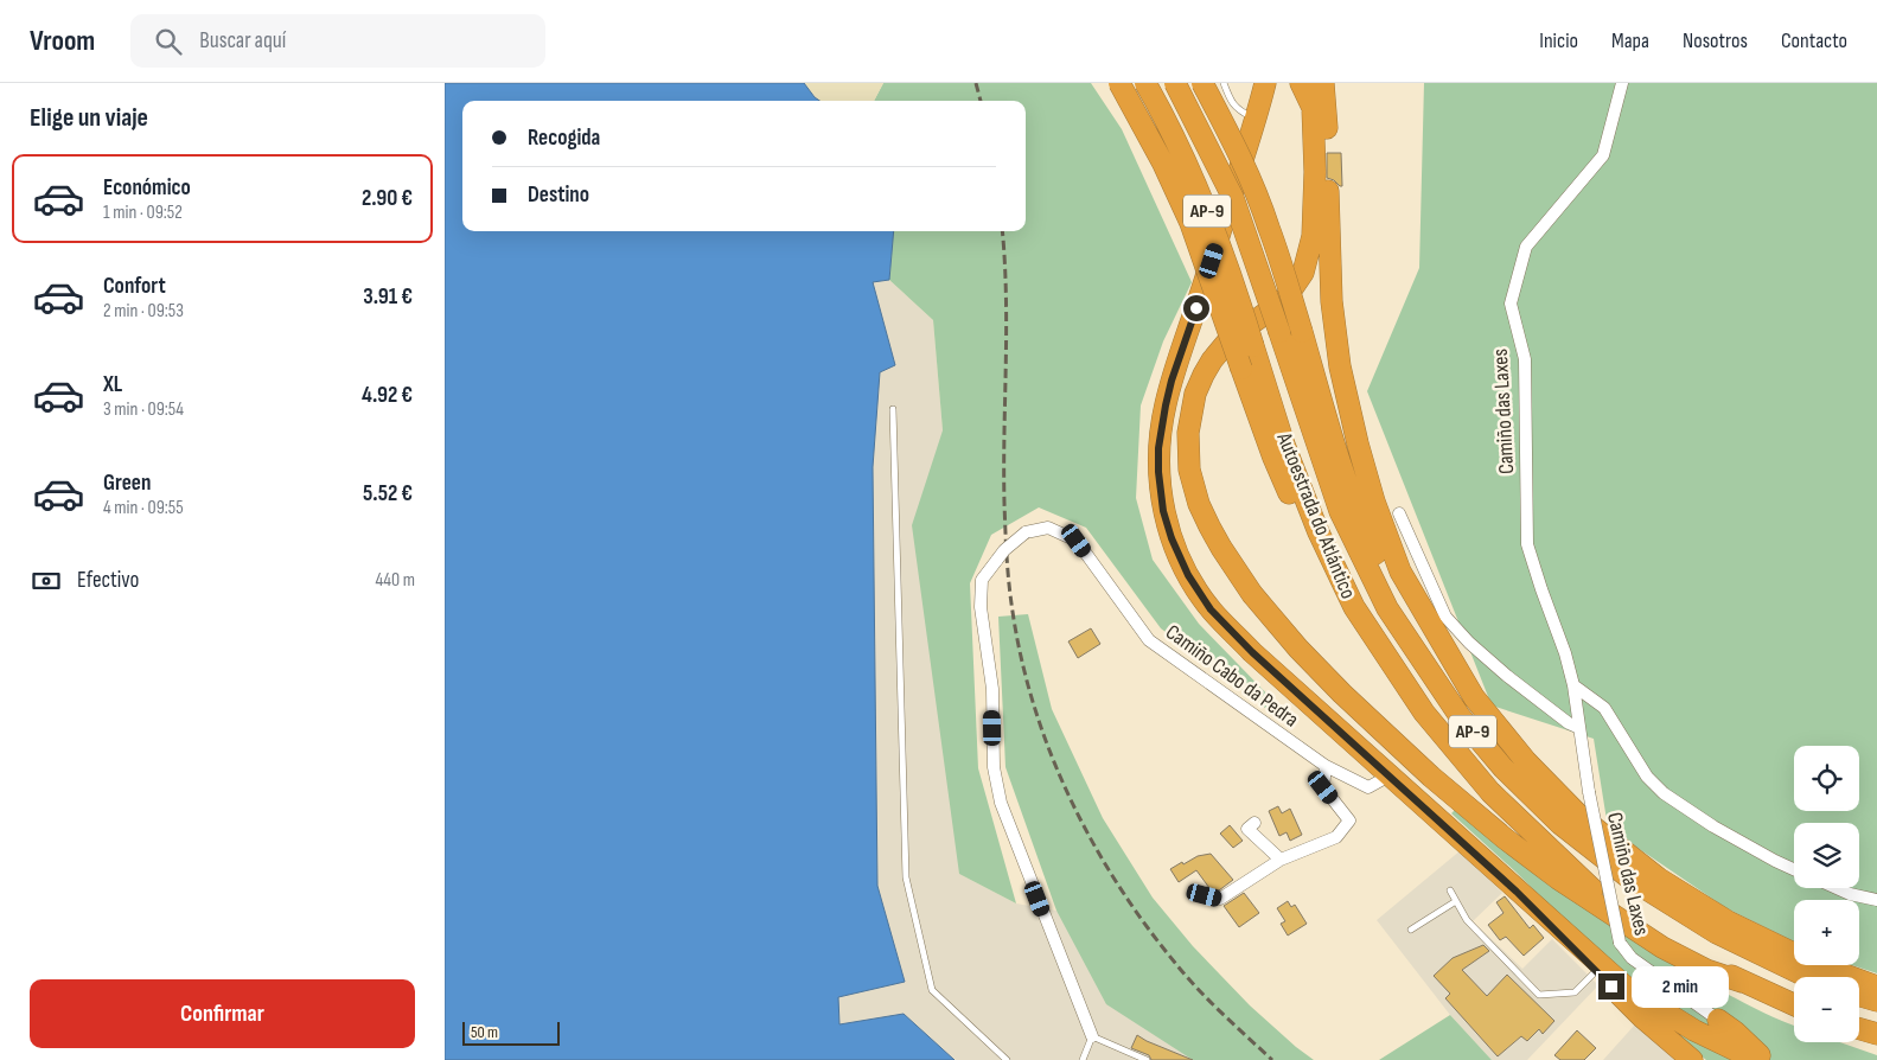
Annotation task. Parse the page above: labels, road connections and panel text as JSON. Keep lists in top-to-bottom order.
{
  "streets": {
    "highway": ["AP-9", "Autoestrada do Atlántico"],
    "street": ["Camiño das Laxes", "Camiño Cabo da Pedra"]
  },
  "scale_bar": "50 m",
  "page": {
    "header": "Vroom",
    "search": "Buscar aquí",
    "nav": [
      "Inicio",
      "Mapa",
      "Nosotros",
      "Contacto"
    ],
    "heading": "Elige un viaje",
    "banner": ["Recogida", "Destino"],
    "list": [
      {
        "name": "Económico",
        "note": "1 min · 09:52",
        "value": "2.90 €"
      },
      {
        "name": "Confort",
        "note": "2 min · 09:53",
        "value": "3.91 €"
      },
      {
        "name": "XL",
        "note": "3 min · 09:54",
        "value": "4.92 €"
      },
      {
        "name": "Green",
        "note": "4 min · 09:55",
        "value": "5.52 €"
      }
    ],
    "pay": ["Efectivo", "440 m"],
    "map_buttons": ["+", "−"],
    "bubble": "2 min",
    "buttons": "Confirmar",
    "scale": "50 m"
  }
}
